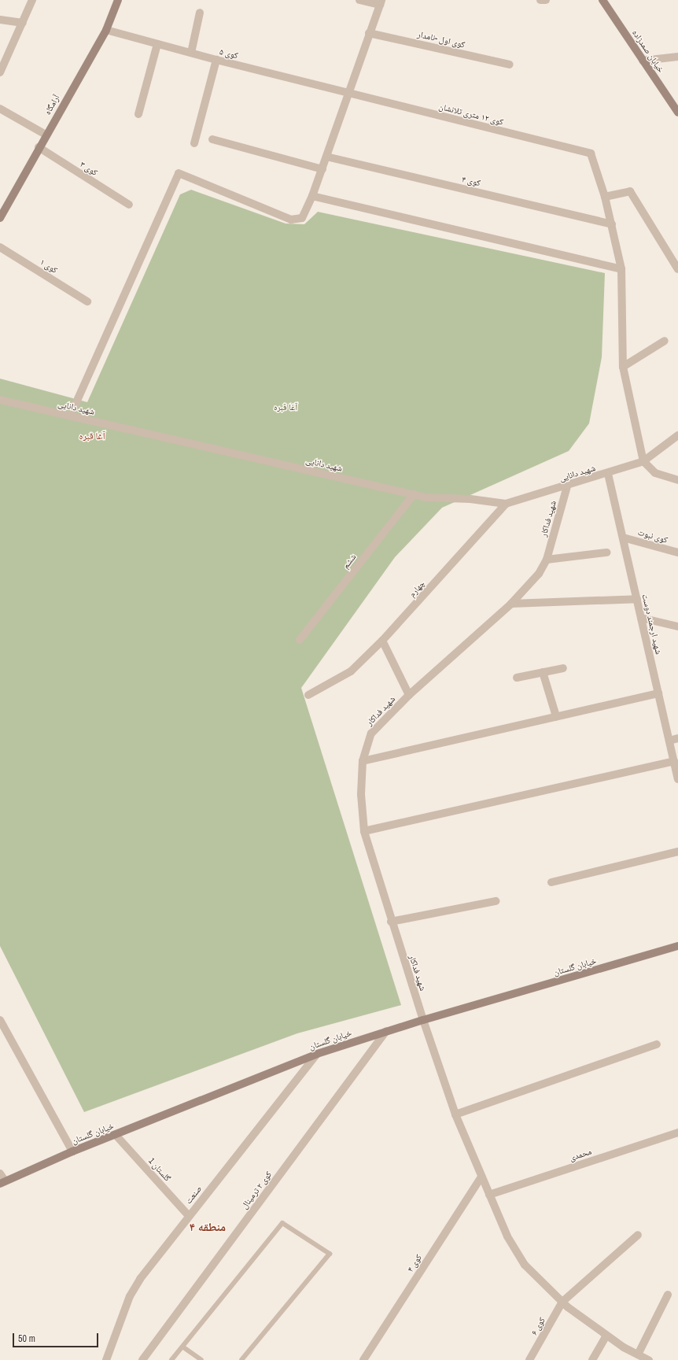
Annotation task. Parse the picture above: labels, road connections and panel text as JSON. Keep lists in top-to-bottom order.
{
  "streets": {
    "main road": ["خیابان صمدزاده", "آرامگاه", "خیابان گلستان"],
    "street": [
      "کوی اول -نامدار",
      "کوی ۵",
      "کوی ۱۲ متری تلانشان",
      "کوی ۳",
      "کوی ۴",
      "کوی ۱",
      "شهید دانایی",
      "شهید فداکار",
      "کوی نبوت",
      "ششم",
      "چهارم",
      "شهید ارجمند دوست",
      "محمدی",
      "گلستان 1",
      "کوی ۲ ترمینال",
      "صنعت",
      "کوی ۶"
    ]
  },
  "crossings": [
    ["کوی ۵", "آرامگاه"],
    ["کوی ۵", "کوی ۱۲ متری تلانشان"],
    ["آرامگاه", "کوی ۳"],
    ["کوی ۴", "شهید فداکار"],
    ["شهید دانایی", "شهید فداکار"],
    ["شهید دانایی", "ششم"],
    ["شهید دانایی", "چهارم"],
    ["شهید دانایی", "شهید ارجمند دوست"],
    ["شهید فداکار", "خیابان گلستان"],
    ["شهید فداکار", "محمدی"],
    ["شهید فداکار", "کوی ۶"],
    ["کوی نبوت", "شهید ارجمند دوست"],
    ["خیابان گلستان", "گلستان 1"],
    ["خیابان گلستان", "کوی ۲ ترمینال"],
    ["خیابان گلستان", "صنعت"],
    ["گلستان 1", "صنعت"]
  ],
  "districts": ["آغا قبره", "منطقه ۴"],
  "parks": ["آغا قبره"],
  "scale_bar": "50 m"
}
